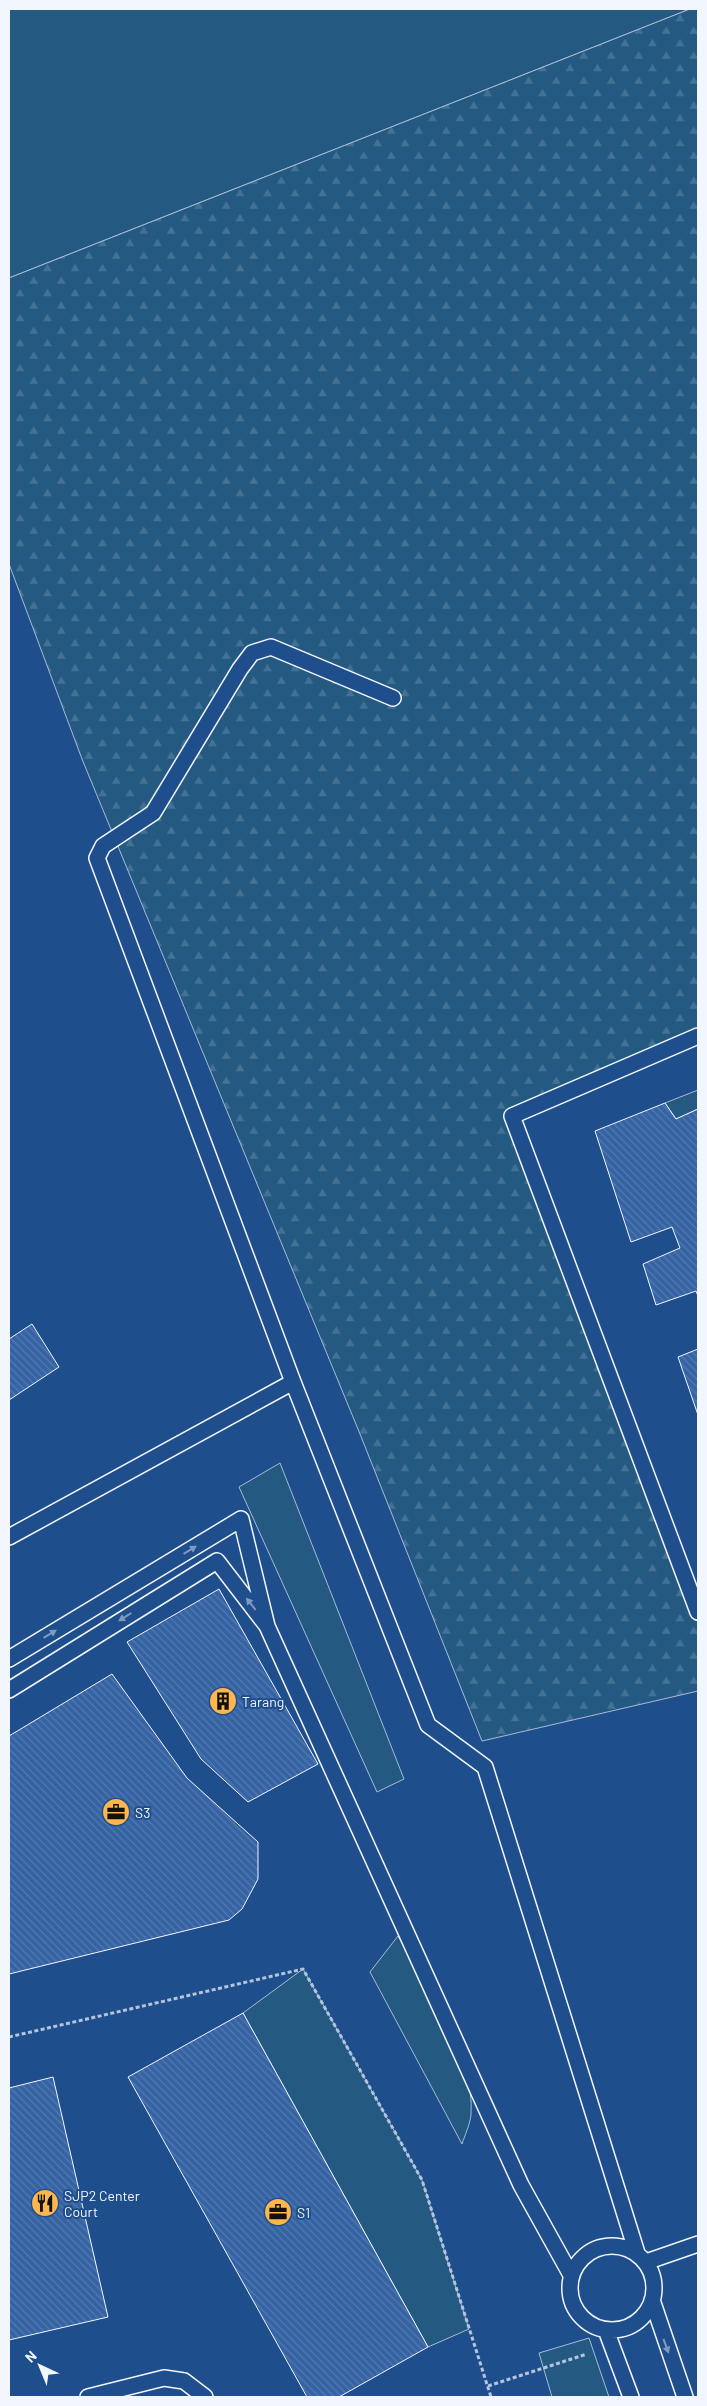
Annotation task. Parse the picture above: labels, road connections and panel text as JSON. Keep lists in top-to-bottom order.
{
  "places": {
    "building": ["Tarang"],
    "office": ["S3", "S1"],
    "restaurant": ["SJP2 Center Court"]
  },
  "north": "top left"
}
